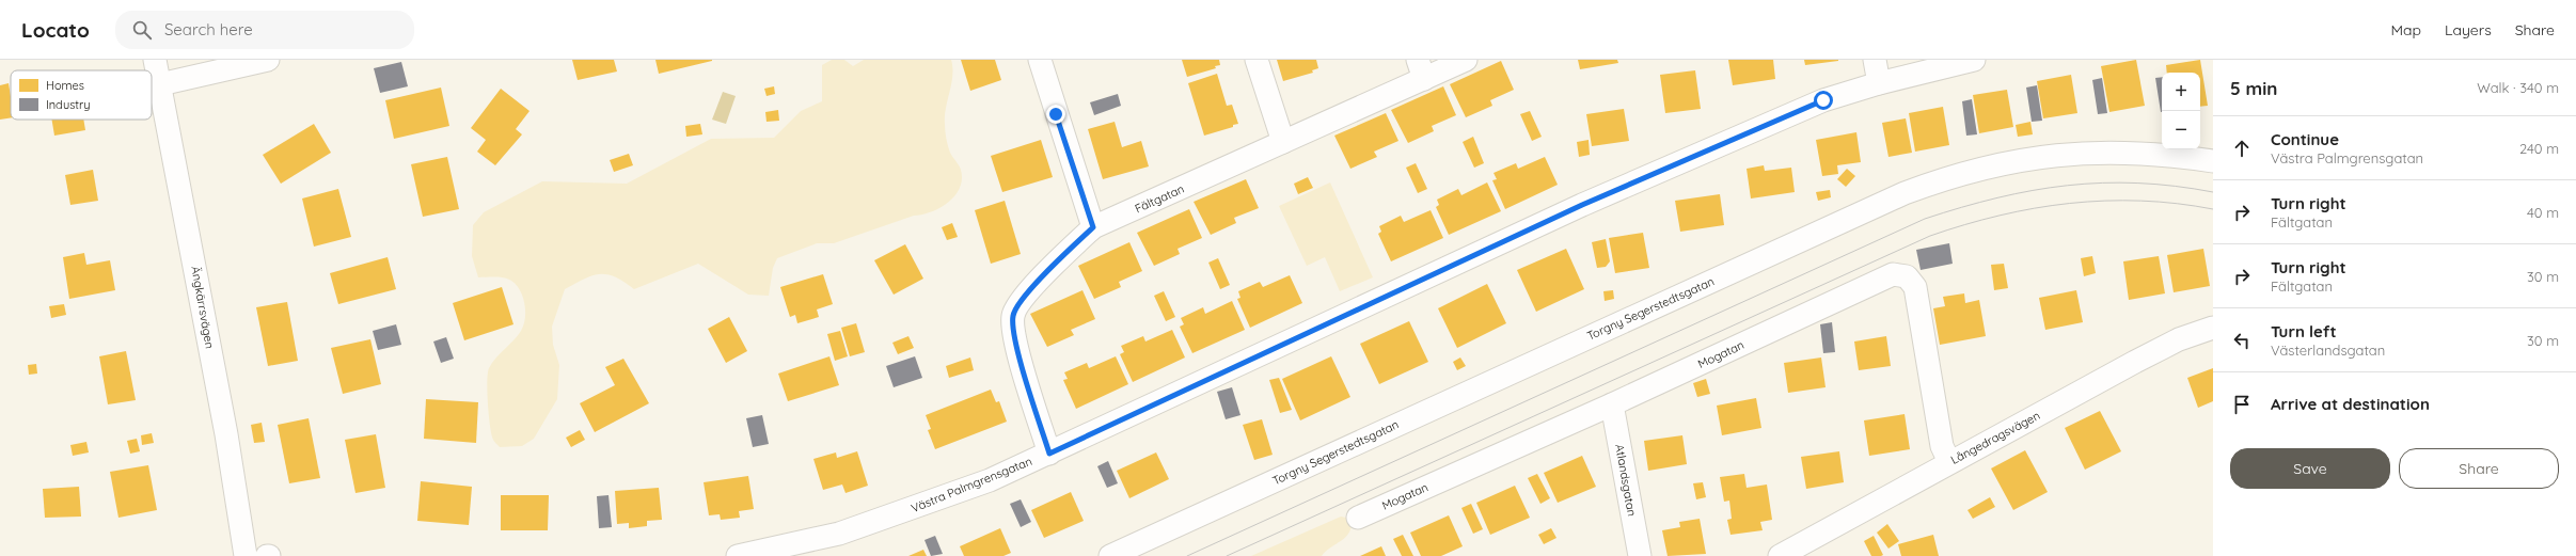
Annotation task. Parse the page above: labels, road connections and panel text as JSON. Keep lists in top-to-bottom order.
{
  "streets": {
    "street": [
      "Fältgatan",
      "Ängkärrsvägen",
      "Torgny Segerstedtsgatan",
      "Mogatan",
      "Långedragsvägen",
      "Atlandsgatan",
      "Västra Palmgrensgatan"
    ]
  },
  "crossings": [
    ["Fältgatan", "Västra Palmgrensgatan"],
    ["Mogatan", "Långedragsvägen"],
    ["Mogatan", "Atlandsgatan"]
  ],
  "legend": ["Homes", "Industry"],
  "page": {
    "header": "Locato",
    "search": "Search here",
    "nav": ["Map", "Layers", "Share"],
    "heading": ["5 min", "Walk · 340 m"],
    "map_buttons": ["+", "−"],
    "list": [
      ["Continue", "Västra Palmgrensgatan", "240 m"],
      ["Turn right", "Fältgatan", "40 m"],
      ["Turn right", "Fältgatan", "30 m"],
      ["Turn left", "Västerlandsgatan", "30 m"],
      "Arrive at destination"
    ],
    "buttons": ["Save", "Share"]
  }
}
